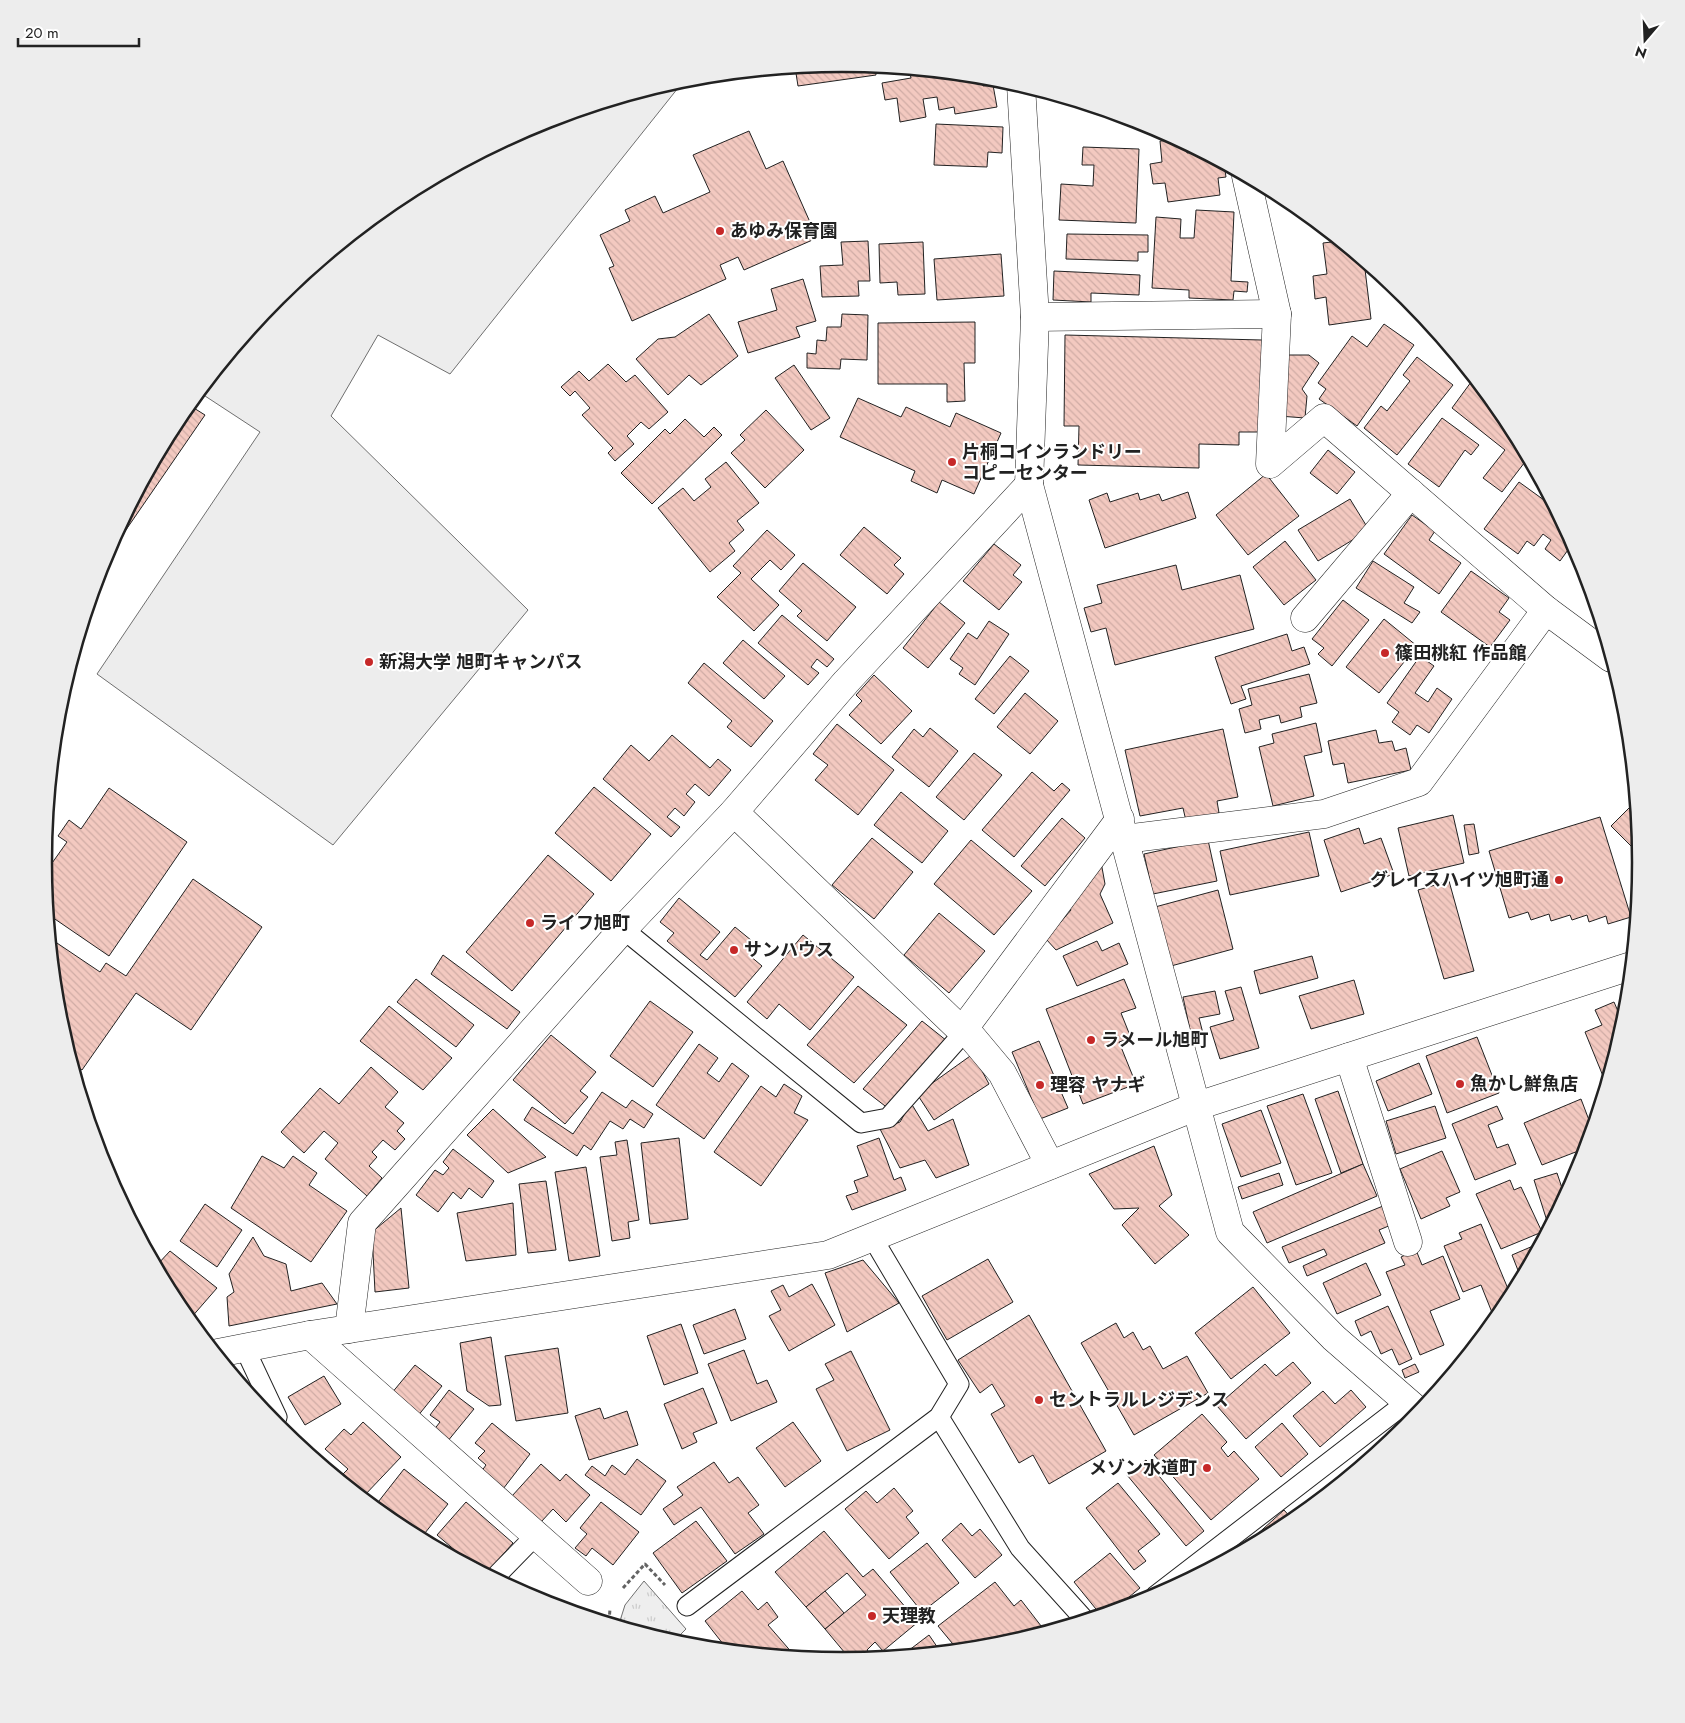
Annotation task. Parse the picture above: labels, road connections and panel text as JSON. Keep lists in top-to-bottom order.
{
  "places": [
    "あゆみ保育園",
    "片桐コインランドリー コピーセンター",
    "篠田桃紅 作品館",
    "新潟大学 旭町キャンパス",
    "グレイスハイツ旭町通",
    "ライフ旭町",
    "サンハウス",
    "ラメール旭町",
    "魚かし鮮魚店",
    "理容 ヤナギ",
    "セントラルレジデンス",
    "メゾン水道町",
    "天理教"
  ],
  "scale_bar": "20 m",
  "north": "bottom"
}
